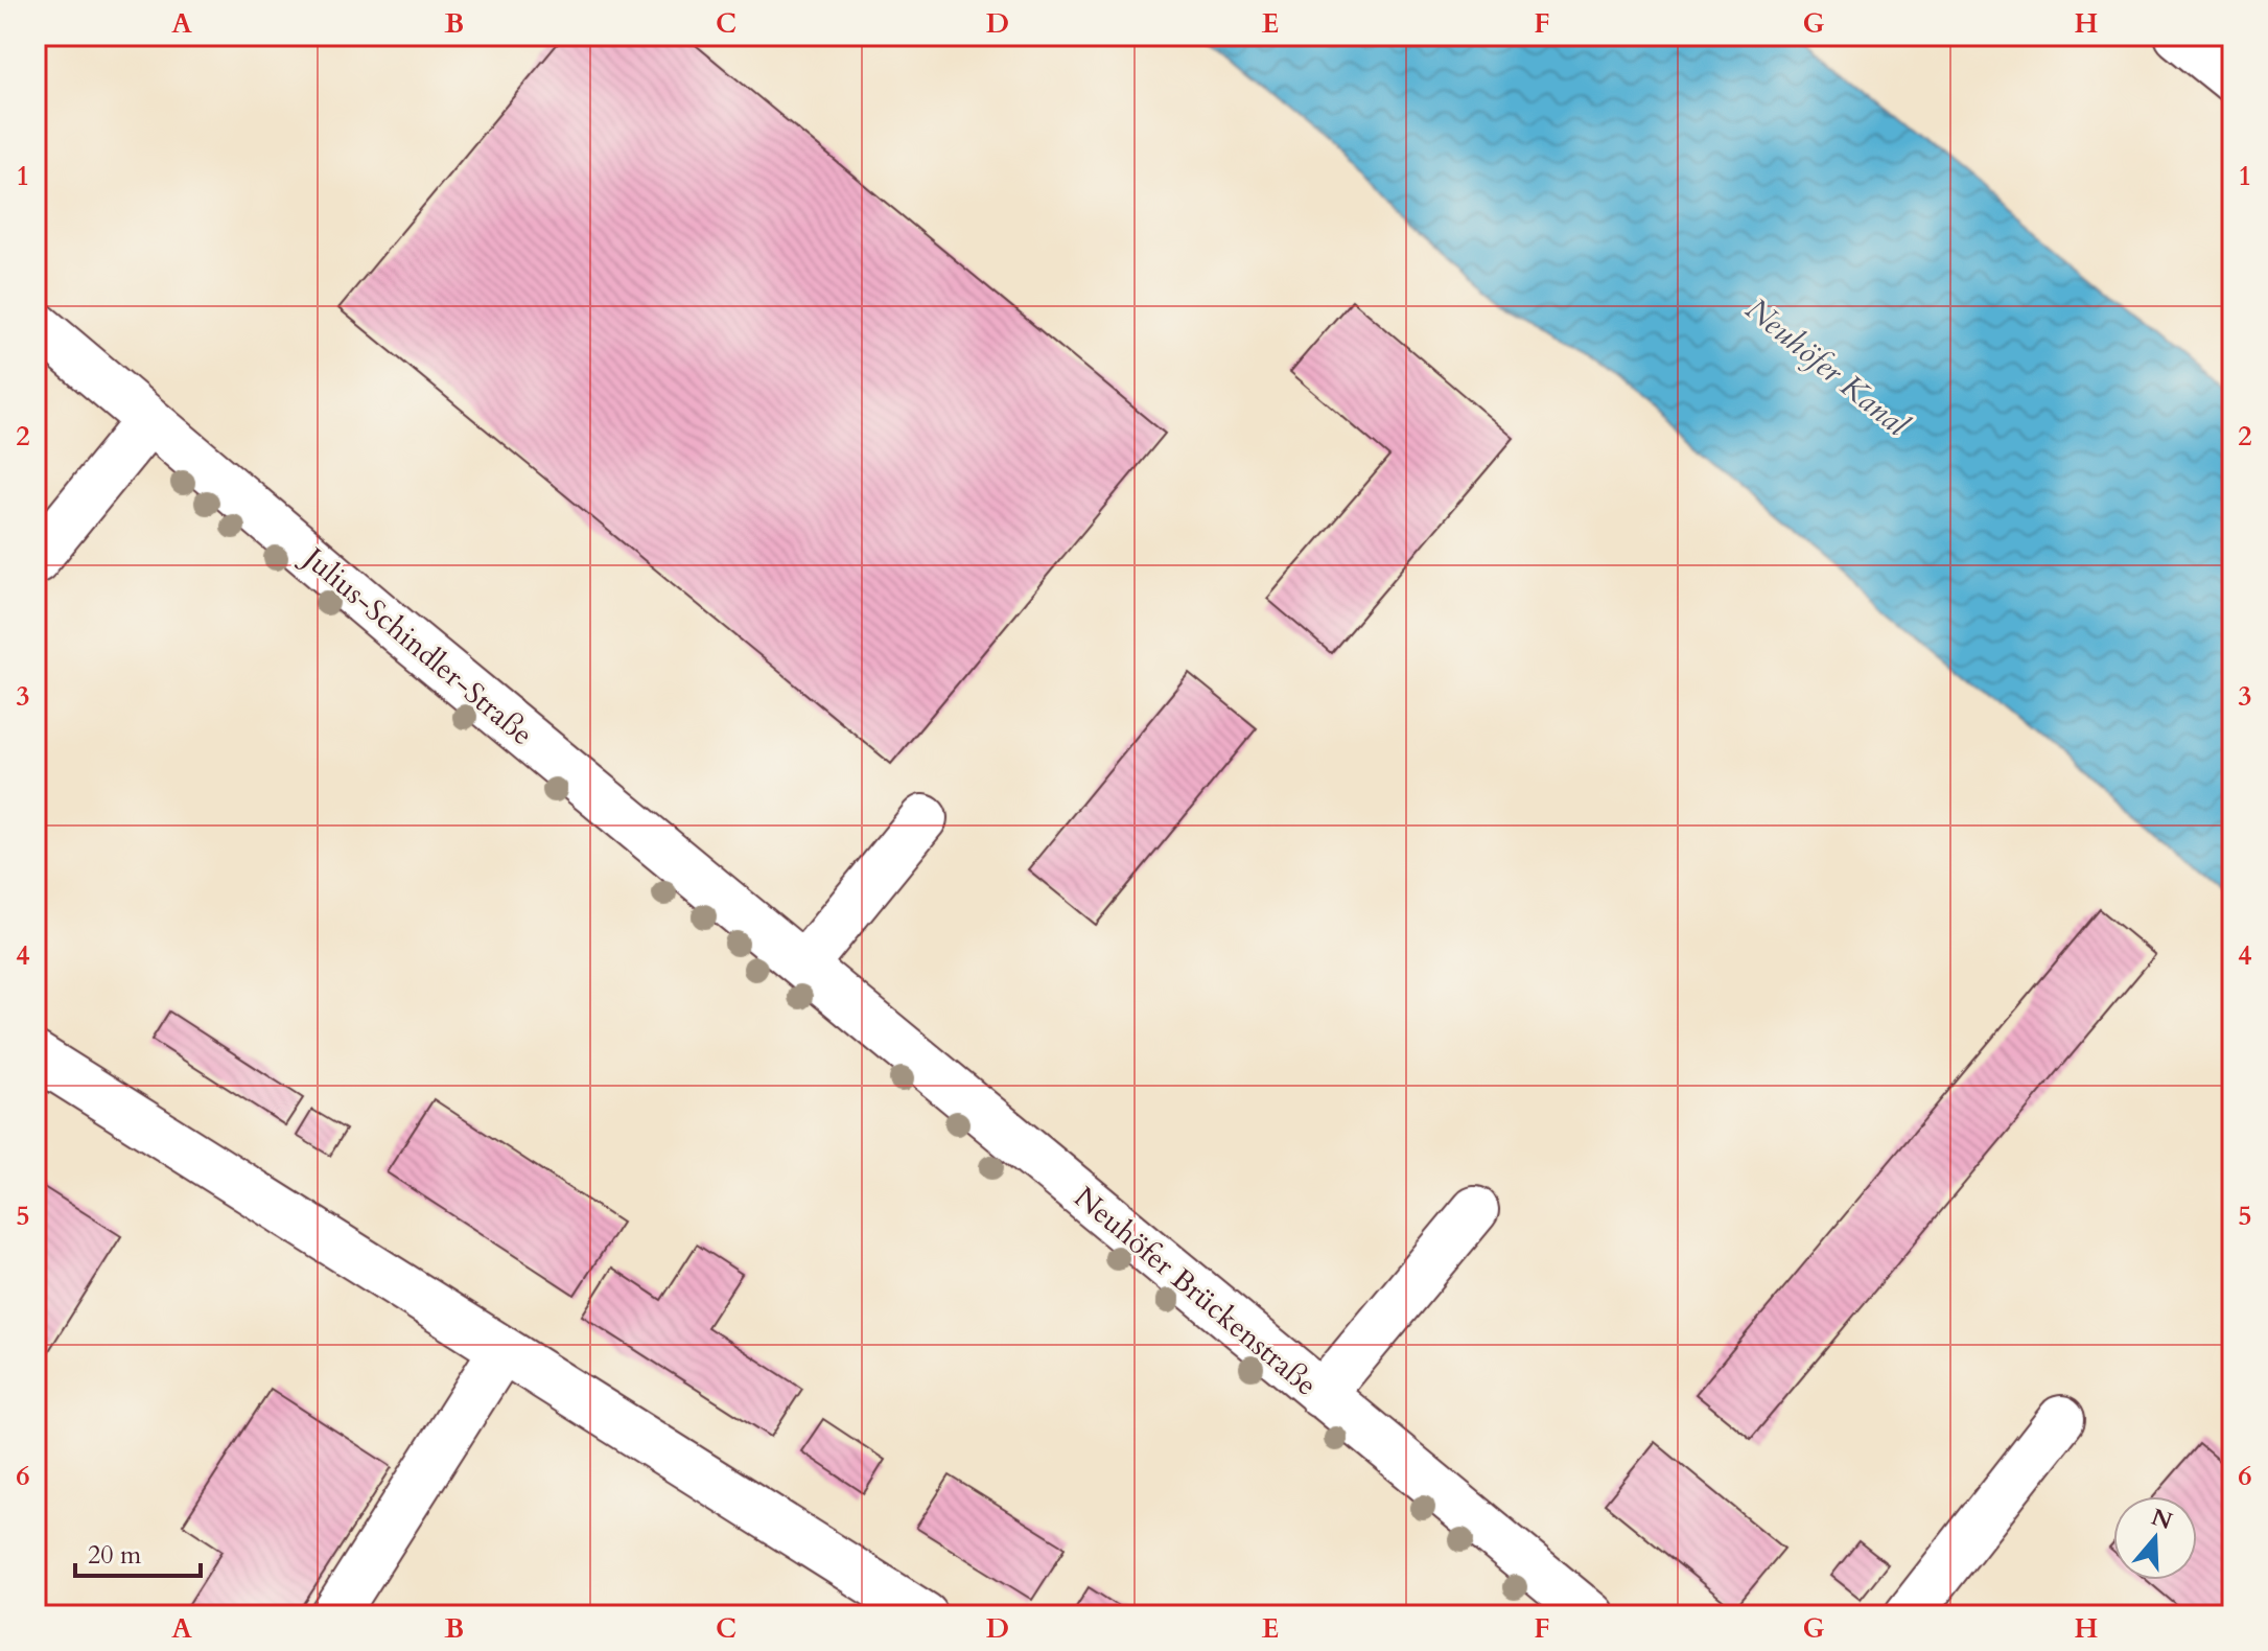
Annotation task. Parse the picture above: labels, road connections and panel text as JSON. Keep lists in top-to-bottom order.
{
  "streets": {
    "street": ["Julius-Schindler-Straße", "Neuhöfer Brückenstraße"]
  },
  "crossings": [
    ["Julius-Schindler-Straße", "Neuhöfer Brückenstraße"]
  ],
  "water": ["Neuhöfer Kanal"],
  "scale_bar": "20 m",
  "north": "top",
  "grid": {
    "columns": [
      "A",
      "B",
      "C",
      "D",
      "E",
      "F",
      "G",
      "H"
    ],
    "rows": [
      "1",
      "2",
      "3",
      "4",
      "5",
      "6"
    ]
  }
}
